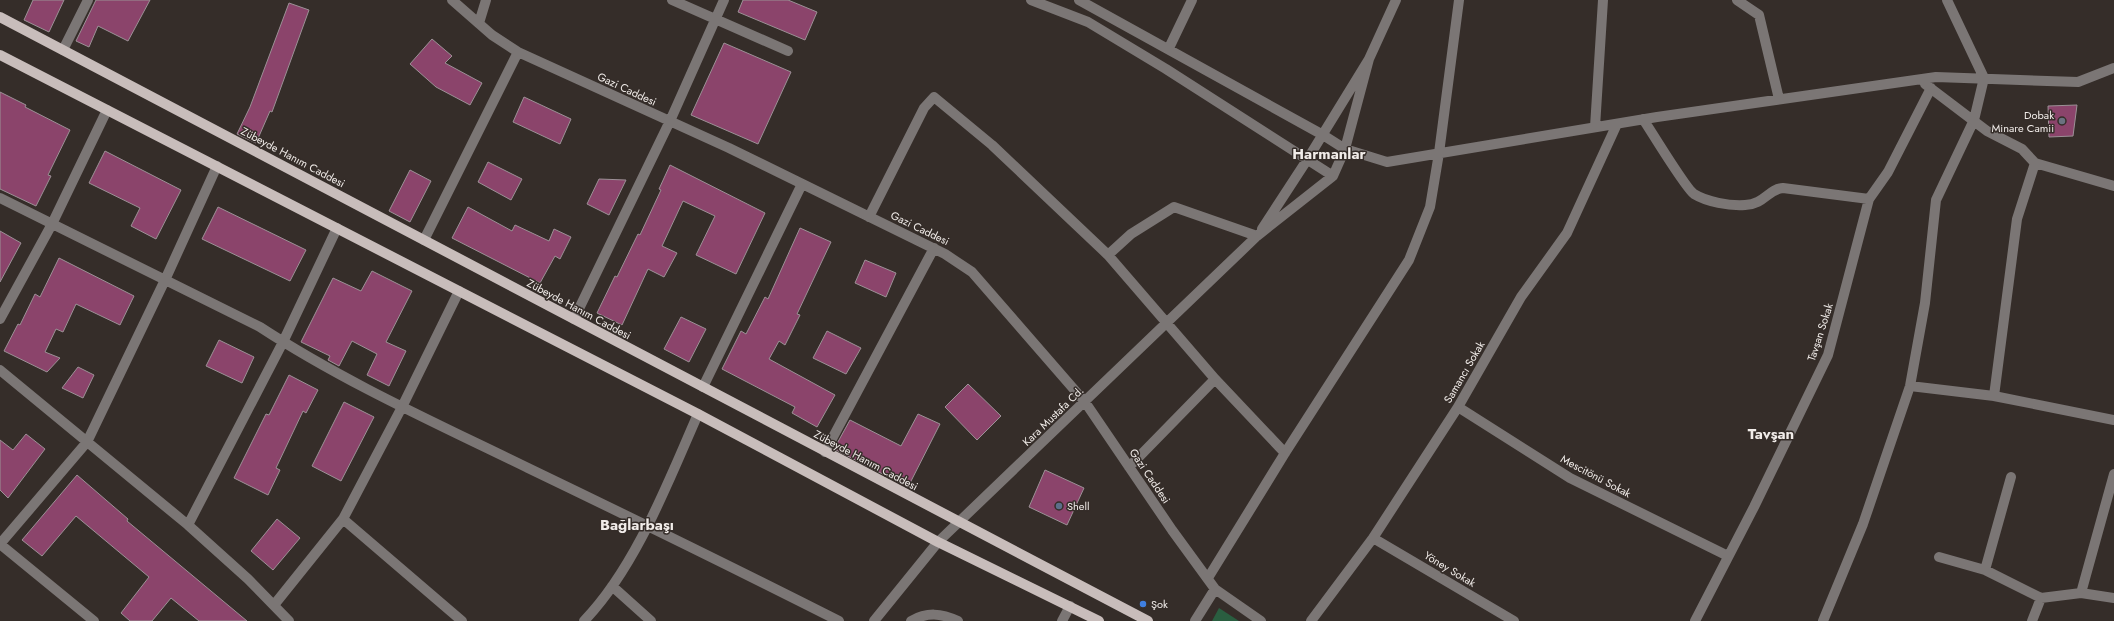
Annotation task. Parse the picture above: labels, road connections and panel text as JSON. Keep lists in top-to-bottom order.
{
  "streets": {
    "main road": ["Zübeyde Hanım Caddesi"],
    "street": [
      "Gazi Caddesi",
      "Tavşan Sokak",
      "Samancı Sokak",
      "Kara Mustafa Cd.",
      "Mescitönü Sokak",
      "Yöney Sokak"
    ]
  },
  "crossings": [
    ["Gazi Caddesi", "Kara Mustafa Cd."],
    ["Zübeyde Hanım Caddesi", "Kara Mustafa Cd."],
    ["Tavşan Sokak", "Mescitönü Sokak"],
    ["Samancı Sokak", "Mescitönü Sokak"],
    ["Samancı Sokak", "Yöney Sokak"]
  ],
  "districts": ["Harmanlar", "Tavşan", "Bağlarbaşı"],
  "places": ["Dobak Minare Camii", "Shell", "Şok"]
}
